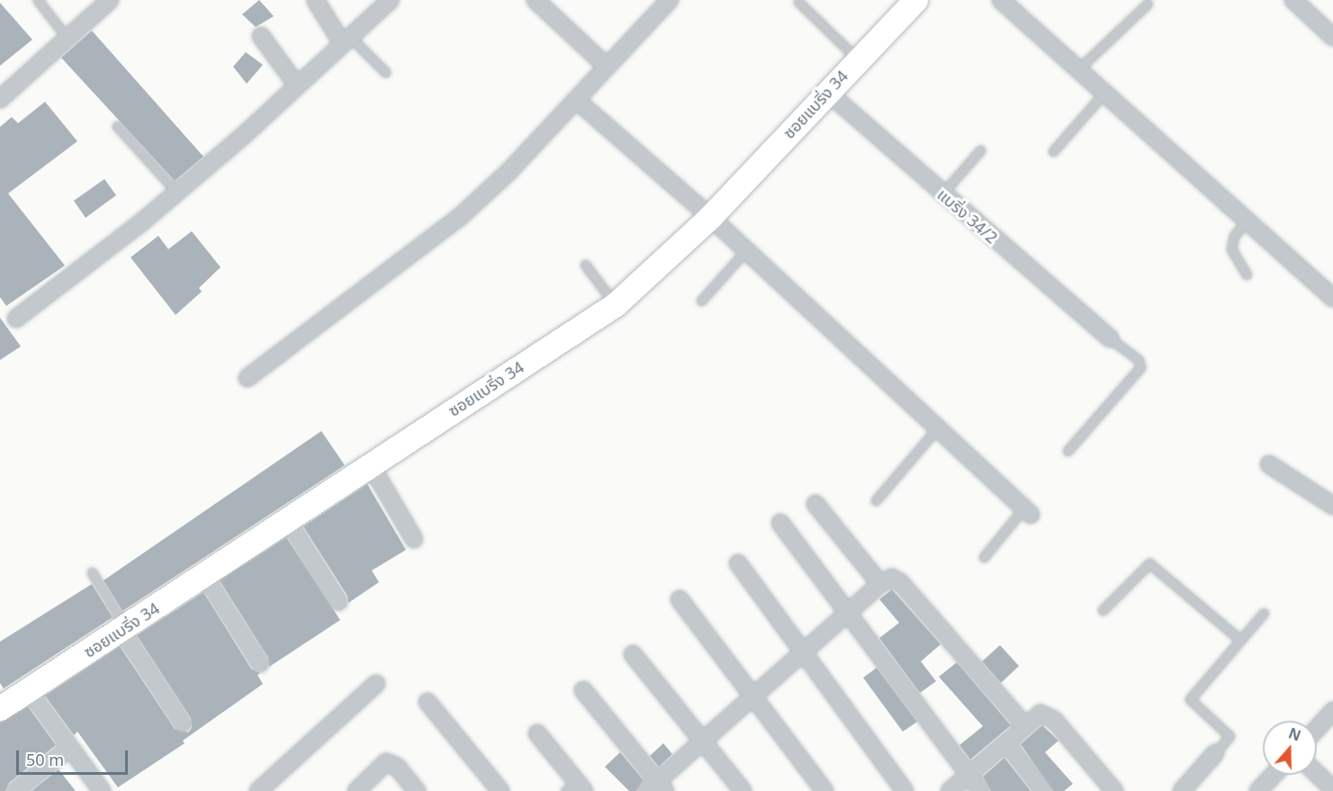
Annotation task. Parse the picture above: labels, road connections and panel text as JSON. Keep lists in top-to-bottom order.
{
  "streets": {
    "street": ["ซอยแบริ่ง 34", "แบริ่ง 34/2"]
  },
  "crossings": [
    ["ซอยแบริ่ง 34", "แบริ่ง 34/2"]
  ],
  "scale_bar": "50 m",
  "north": "top"
}
